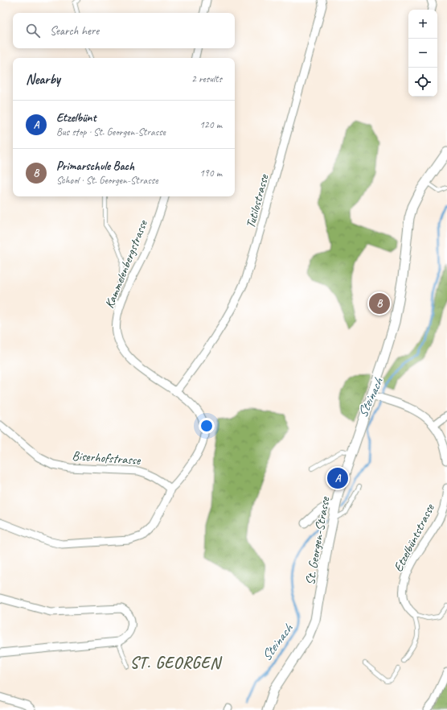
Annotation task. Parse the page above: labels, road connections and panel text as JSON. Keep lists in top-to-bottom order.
{
  "streets": {
    "street": [
      "Tutilostrasse",
      "Kammelenbergstrasse",
      "Biserhofstrasse",
      "Etzelbüntstrasse",
      "St. Georgen-Strasse"
    ]
  },
  "crossings": [
    ["Tutilostrasse", "Kammelenbergstrasse"],
    ["Kammelenbergstrasse", "Biserhofstrasse"]
  ],
  "districts": ["ST. GEORGEN"],
  "water": ["Steinach"],
  "page": {
    "map_buttons": ["+", "−"],
    "search": "Search here",
    "heading": ["Nearby", "2 results"],
    "list": [
      {
        "mark": "A",
        "name": "Etzelbünt",
        "note": "Bus stop · St. Georgen-Strasse",
        "value": "120 m"
      },
      {
        "mark": "B",
        "name": "Primarschule Bach",
        "note": "School · St. Georgen-Strasse",
        "value": "190 m"
      }
    ],
    "pins": ["B", "A"]
  }
}
